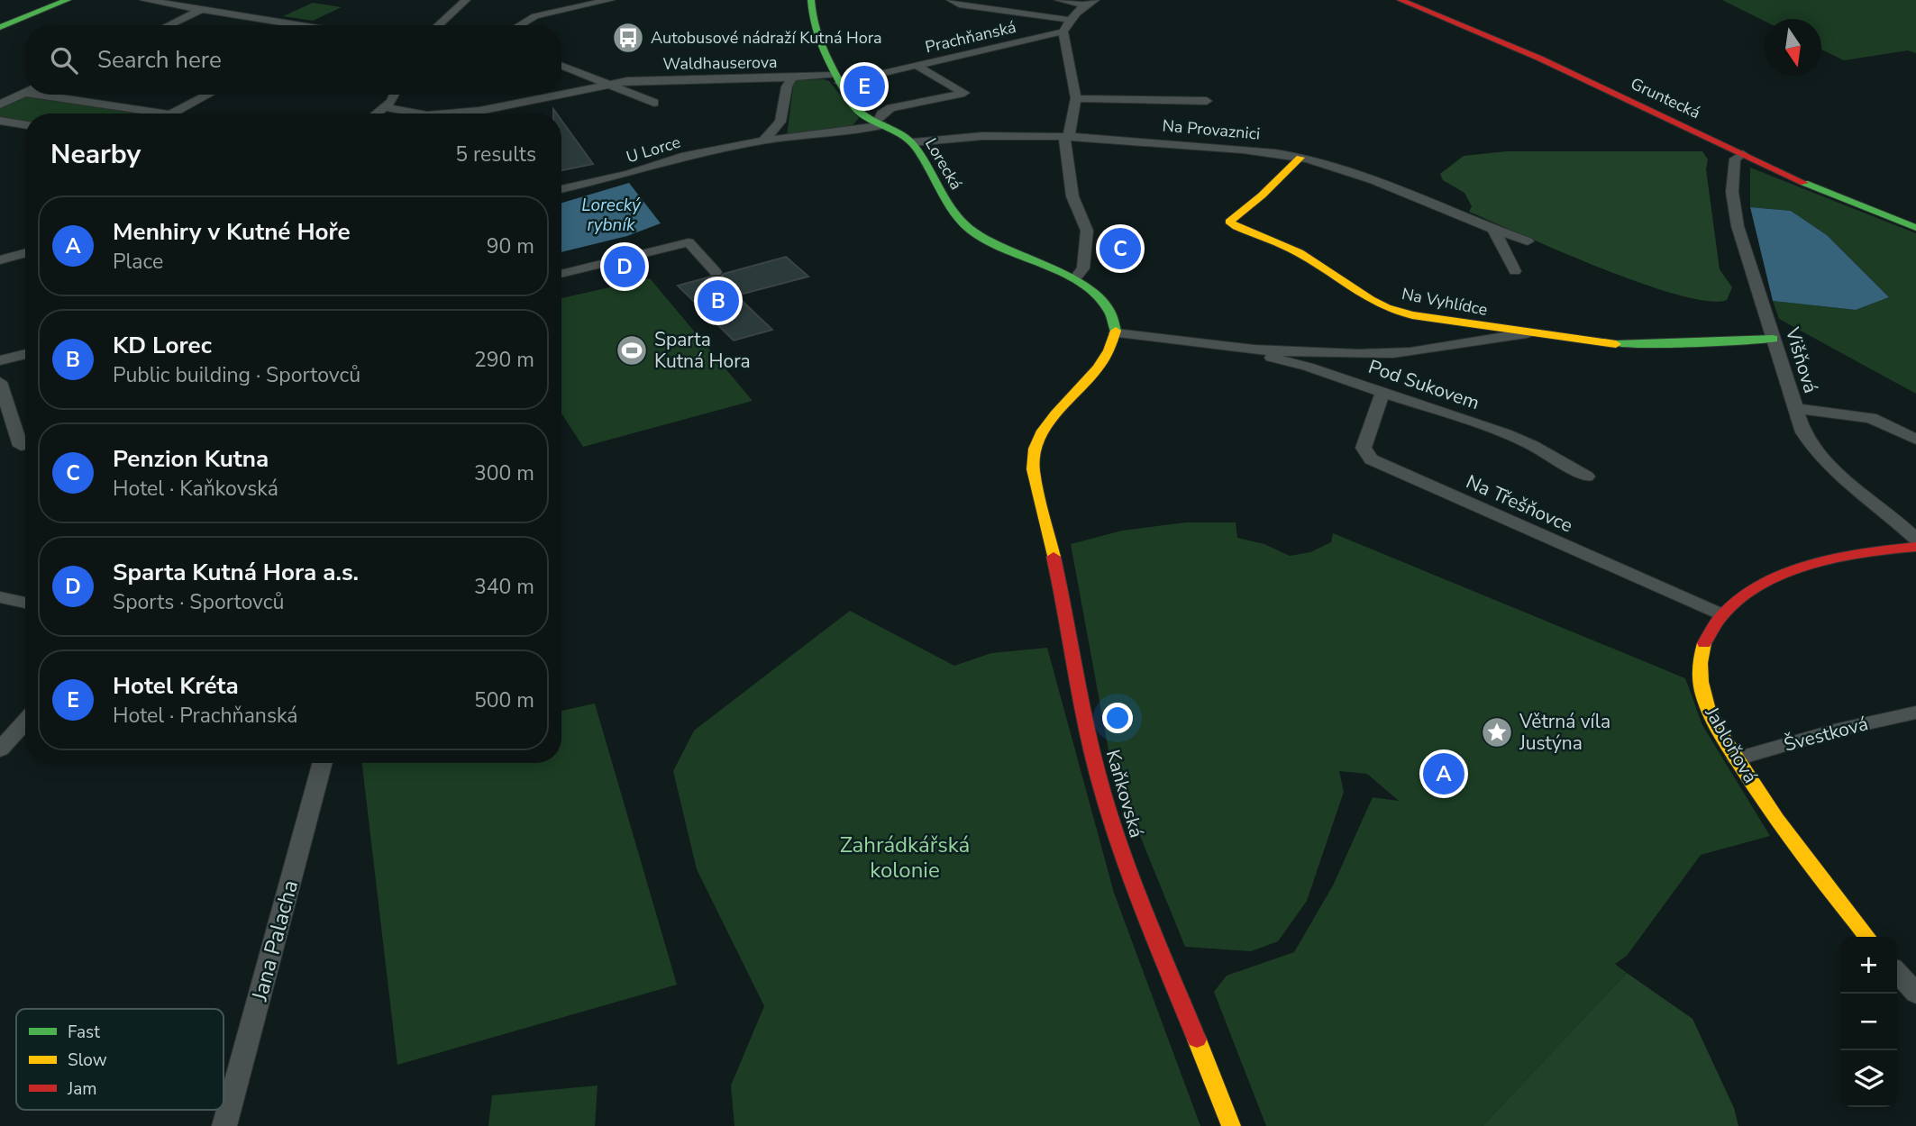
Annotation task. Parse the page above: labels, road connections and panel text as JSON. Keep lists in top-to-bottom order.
{
  "streets": {
    "street": [
      "Prachňanská",
      "Waldhauserova",
      "Gruntecká",
      "Na Provaznici",
      "U Lorce",
      "Lorecká",
      "Na Vyhlídce",
      "Višňová",
      "Pod Sukovem",
      "Na Třešňovce",
      "Švestková",
      "Jabloňová",
      "Kaňkovská",
      "Jana Palacha"
    ]
  },
  "crossings": [
    ["Prachňanská", "Waldhauserova"],
    ["Prachňanská", "Lorecká"],
    ["Waldhauserova", "Lorecká"],
    ["Gruntecká", "Višňová"],
    ["Na Provaznici", "Lorecká"],
    ["Na Provaznici", "Na Vyhlídce"],
    ["U Lorce", "Lorecká"],
    ["Lorecká", "Pod Sukovem"],
    ["Lorecká", "Kaňkovská"],
    ["Na Vyhlídce", "Višňová"],
    ["Na Vyhlídce", "Pod Sukovem"],
    ["Pod Sukovem", "Na Třešňovce"],
    ["Pod Sukovem", "Kaňkovská"],
    ["Na Třešňovce", "Jabloňová"],
    ["Švestková", "Jabloňová"]
  ],
  "water": ["Lorecký rybník"],
  "parks": ["Zahrádkářská kolonie"],
  "places": {
    "bus stop": ["Autobusové nádraží Kutná Hora"],
    "sports": ["Sparta Kutná Hora"],
    "place": ["Větrná víla Justýna"]
  },
  "legend": ["Fast", "Slow", "Jam"],
  "north": "bottom",
  "page": {
    "search": "Search here",
    "pins": [
      "E",
      "C",
      "D",
      "B",
      "A"
    ],
    "heading": ["Nearby", "5 results"],
    "list": [
      {
        "mark": "A",
        "name": "Menhiry v Kutné Hoře",
        "note": "Place",
        "value": "90 m"
      },
      {
        "mark": "B",
        "name": "KD Lorec",
        "note": "Public building · Sportovců",
        "value": "290 m"
      },
      {
        "mark": "C",
        "name": "Penzion Kutna",
        "note": "Hotel · Kaňkovská",
        "value": "300 m"
      },
      {
        "mark": "D",
        "name": "Sparta Kutná Hora a.s.",
        "note": "Sports · Sportovců",
        "value": "340 m"
      },
      {
        "mark": "E",
        "name": "Hotel Kréta",
        "note": "Hotel · Prachňanská",
        "value": "500 m"
      }
    ],
    "map_buttons": ["+", "−"]
  }
}
